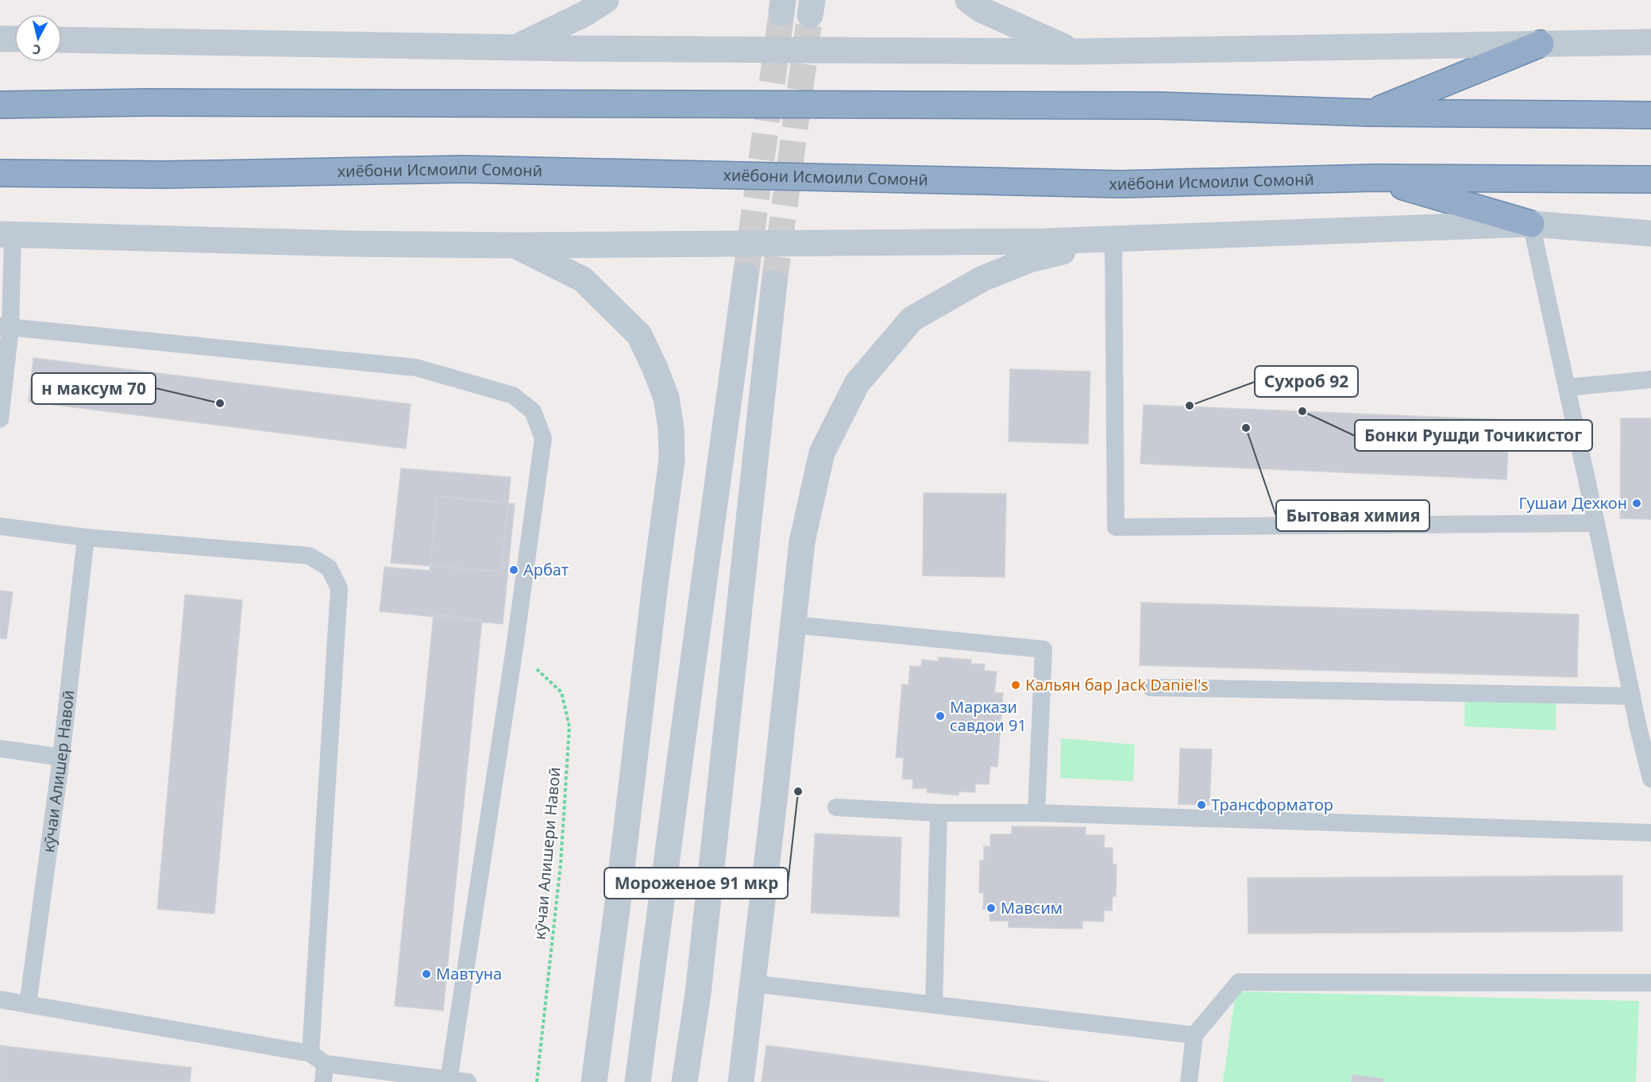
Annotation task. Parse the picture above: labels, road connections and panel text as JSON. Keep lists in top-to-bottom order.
{
  "streets": {
    "highway": ["хиёбони Исмоили Сомонӣ"],
    "lane": ["кӯчаи Алишер Навоӣ"],
    "path": ["кӯчаи Алишери Навоӣ"]
  },
  "places": [
    "н максум 70",
    "Сухроб 92",
    "Бонки Рушди Точикистог",
    "Бытовая химия",
    "Гушаи Дехкон",
    "Арбат",
    "Кальян бар Jack Daniel's",
    "Маркази савдои 91",
    "Мороженое 91 мкр",
    "Трансформатор",
    "Мавсим",
    "Мавтуна"
  ],
  "north": "bottom"
}
